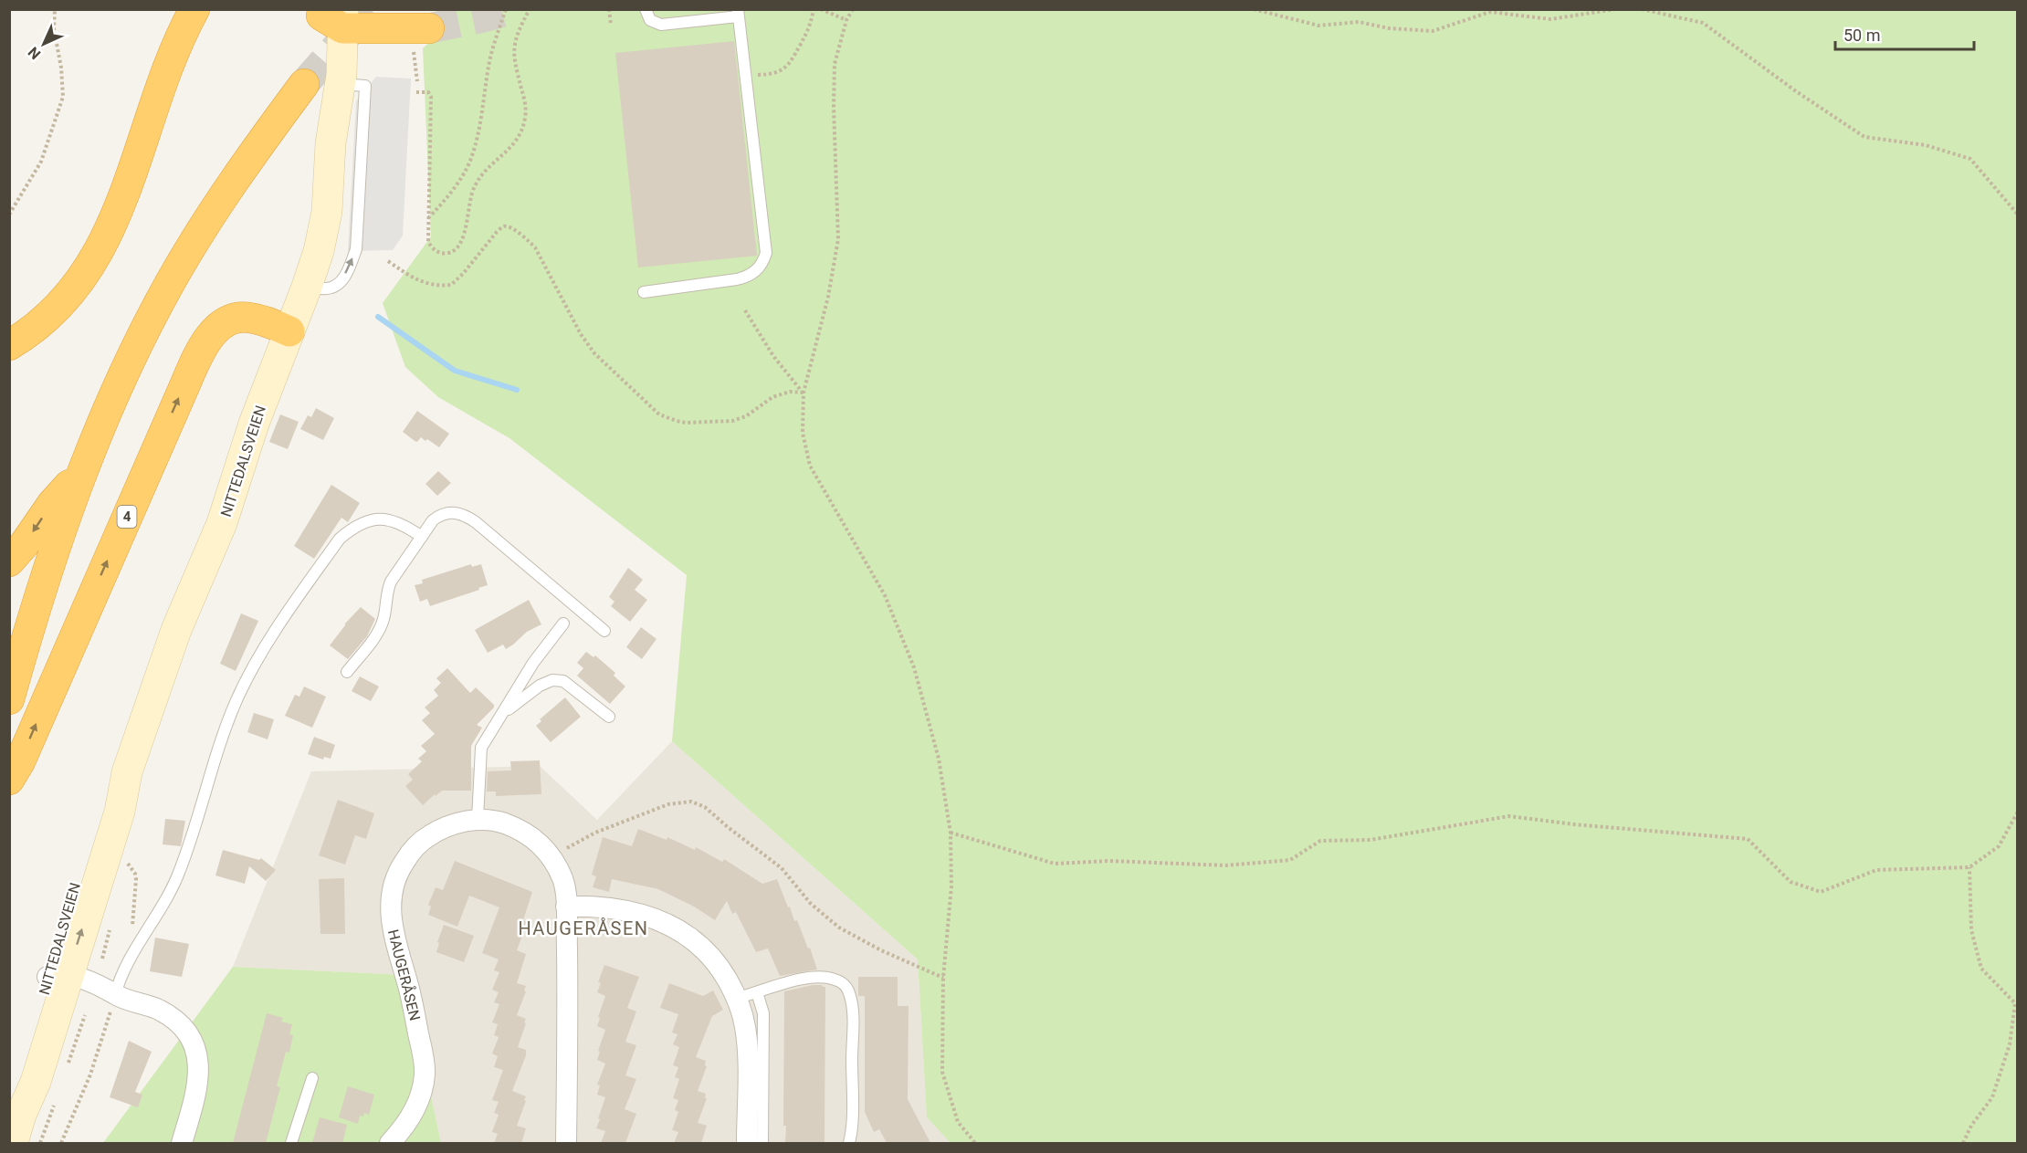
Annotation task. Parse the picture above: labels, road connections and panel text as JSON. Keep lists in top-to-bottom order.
{
  "streets": {
    "highway": ["4"],
    "main road": ["NITTEDALSVEIEN"],
    "street": ["HAUGERÅSEN"]
  },
  "crossings": [
    ["NITTEDALSVEIEN", "4"]
  ],
  "districts": ["HAUGERÅSEN"],
  "scale_bar": "50 m",
  "north": "bottom left"
}
